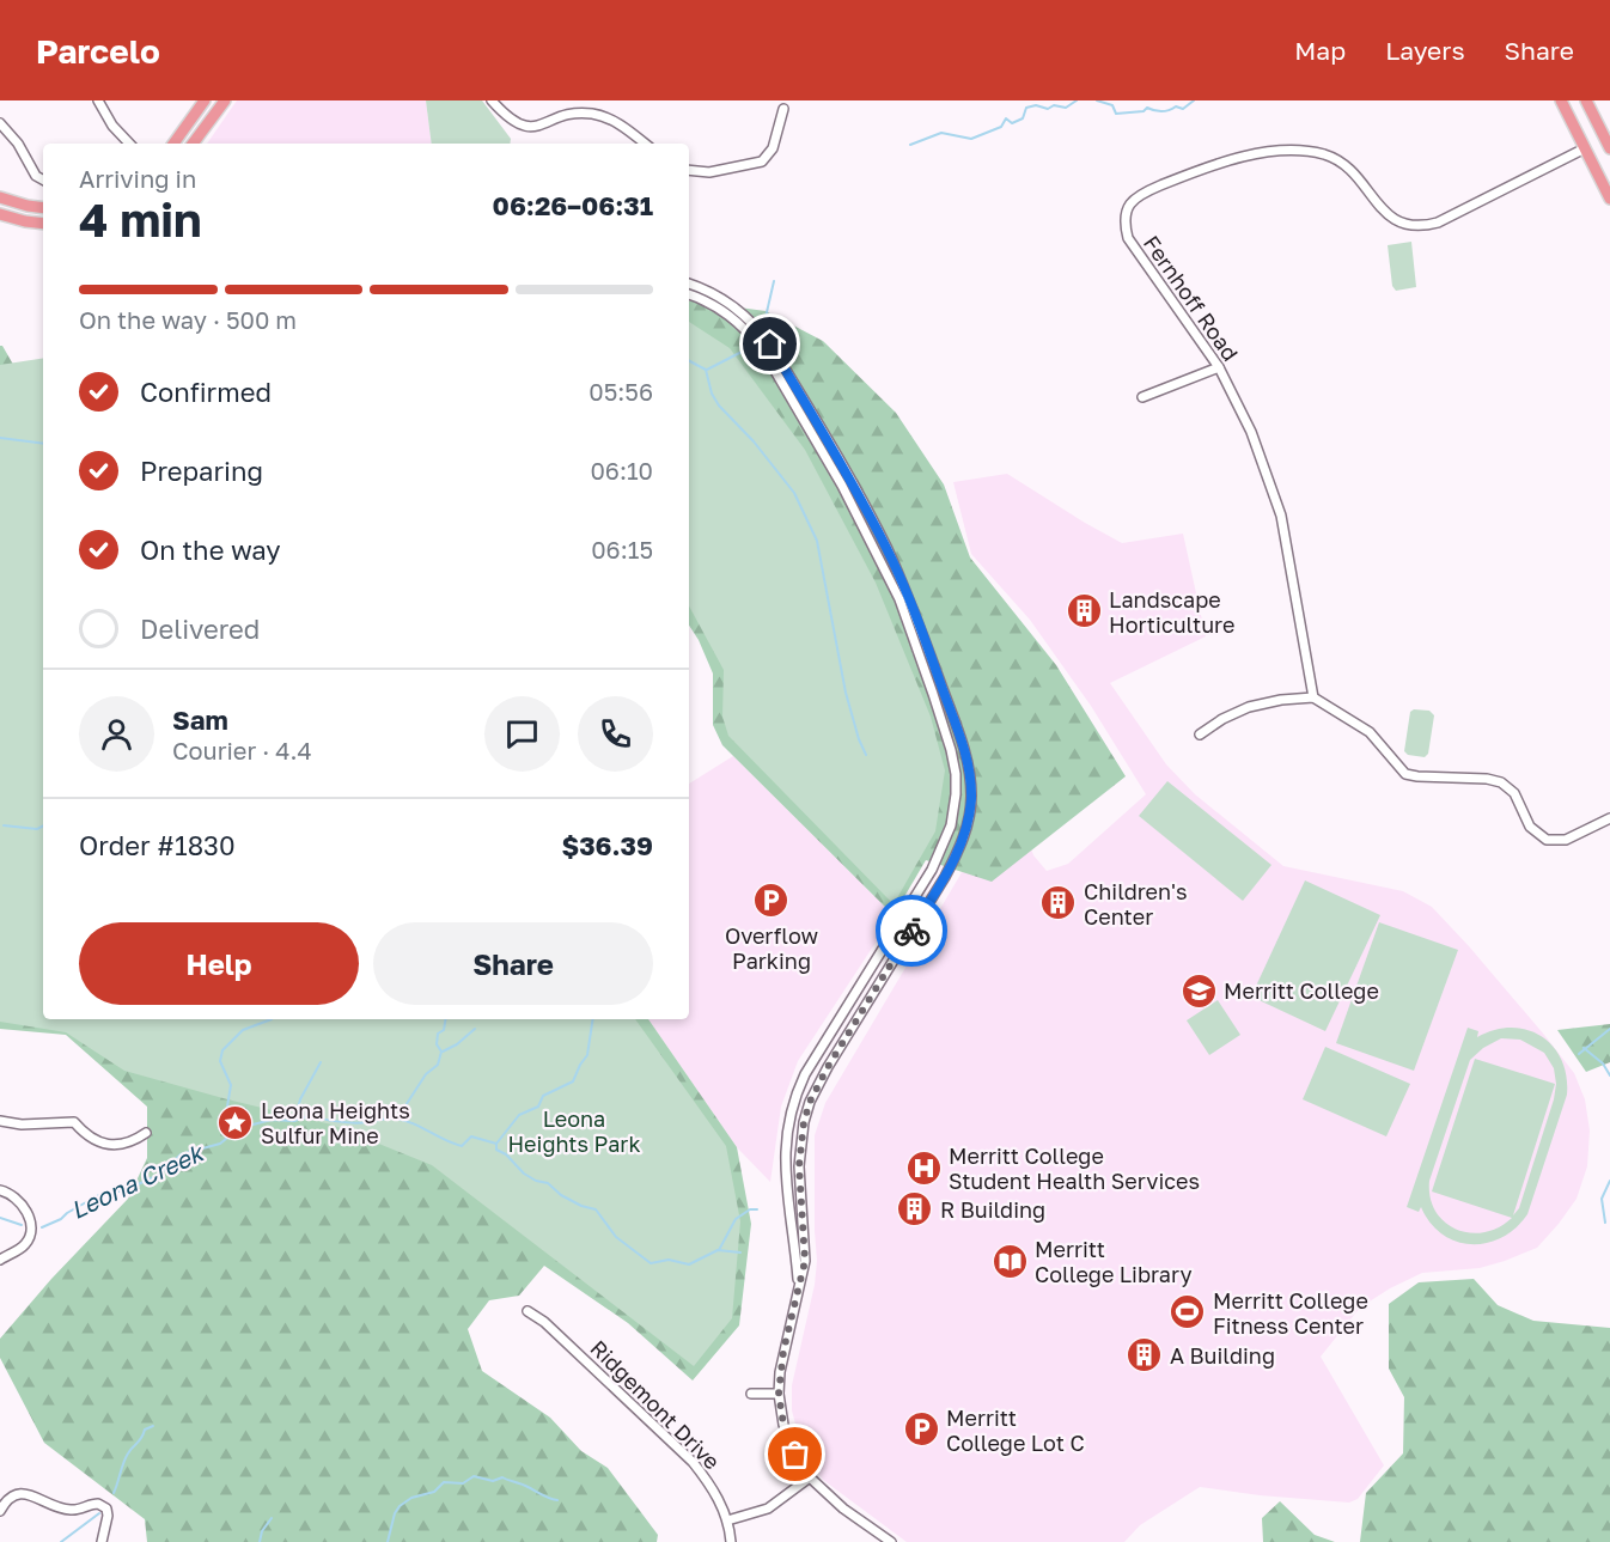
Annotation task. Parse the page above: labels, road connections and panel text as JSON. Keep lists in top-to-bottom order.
{
  "streets": {
    "street": ["Fernhoff Road", "Ridgemont Drive"]
  },
  "water": ["Leona Creek"],
  "parks": ["Leona Heights Park"],
  "places": {
    "building": [
      "Landscape Horticulture",
      "Children's Center",
      "R Building",
      "A Building"
    ],
    "parking": ["Overflow Parking", "Merritt College Lot C"],
    "school or university": ["Merritt College"],
    "place": ["Leona Heights Sulfur Mine"],
    "hospital": ["Merritt College Student Health Services"],
    "library": ["Merritt College Library"],
    "sports": ["Merritt College Fitness Center"]
  },
  "page": {
    "header": "Parcelo",
    "nav": ["Map", "Layers", "Share"],
    "heading": ["4 min", "Arriving in", "06:26–06:31"],
    "panel": [
      "Sam",
      "Courier · 4.4",
      "Order #1830",
      "$36.39"
    ],
    "bar": "On the way · 500 m",
    "list": [
      ["Confirmed", "05:56"],
      ["Preparing", "06:10"],
      ["On the way", "06:15"],
      "Delivered"
    ],
    "buttons": ["Help", "Share"]
  }
}
